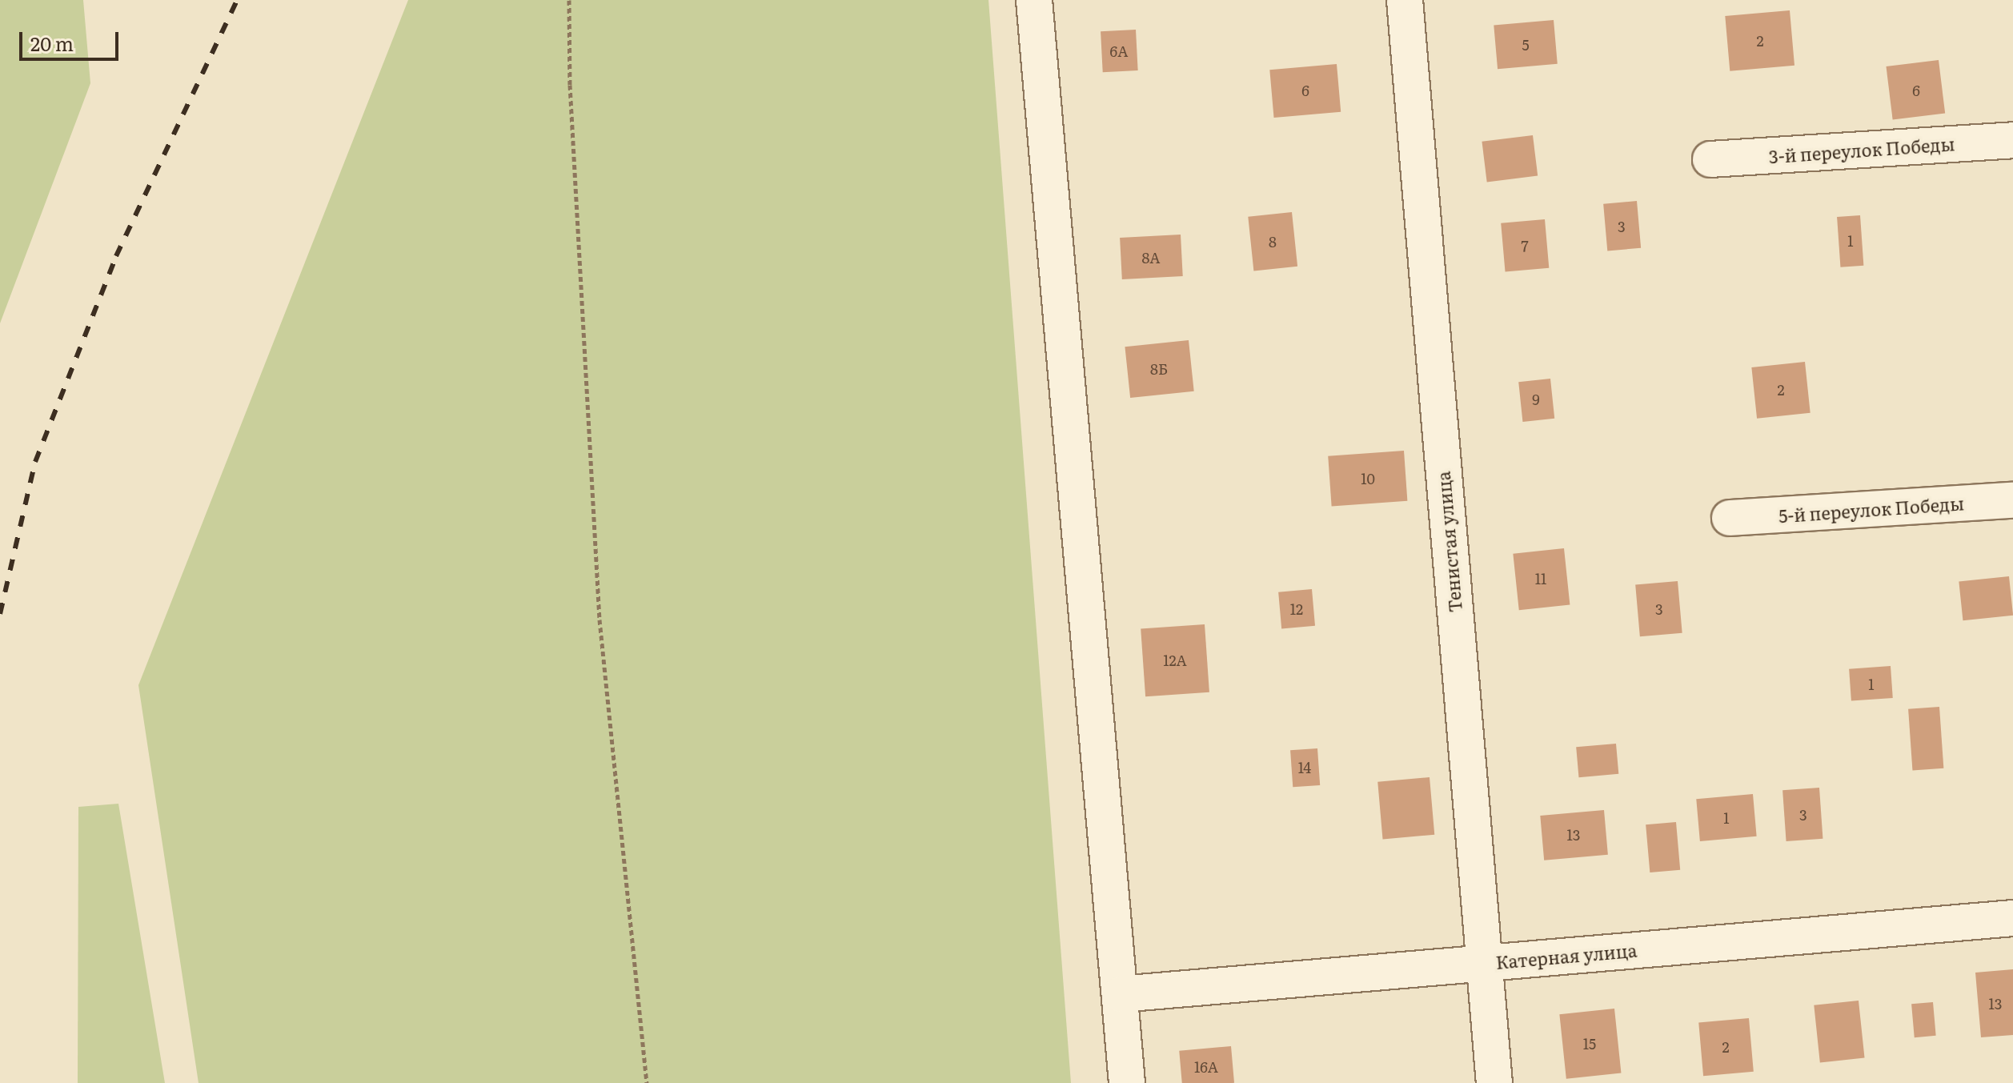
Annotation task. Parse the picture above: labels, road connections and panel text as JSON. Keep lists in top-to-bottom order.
{
  "streets": {
    "street": [
      "3-й переулок Победы",
      "5-й переулок Победы",
      "Тенистая улица",
      "Катерная улица"
    ]
  },
  "crossings": [
    ["Тенистая улица", "Катерная улица"]
  ],
  "house_numbers": [
    "2",
    "5",
    "6А",
    "6",
    "6",
    "3",
    "1",
    "8",
    "7",
    "8А",
    "8Б",
    "2",
    "9",
    "10",
    "11",
    "12",
    "3",
    "12А",
    "1",
    "14",
    "3",
    "1",
    "13",
    "13",
    "15",
    "2",
    "16А"
  ],
  "scale_bar": "20 m"
}
